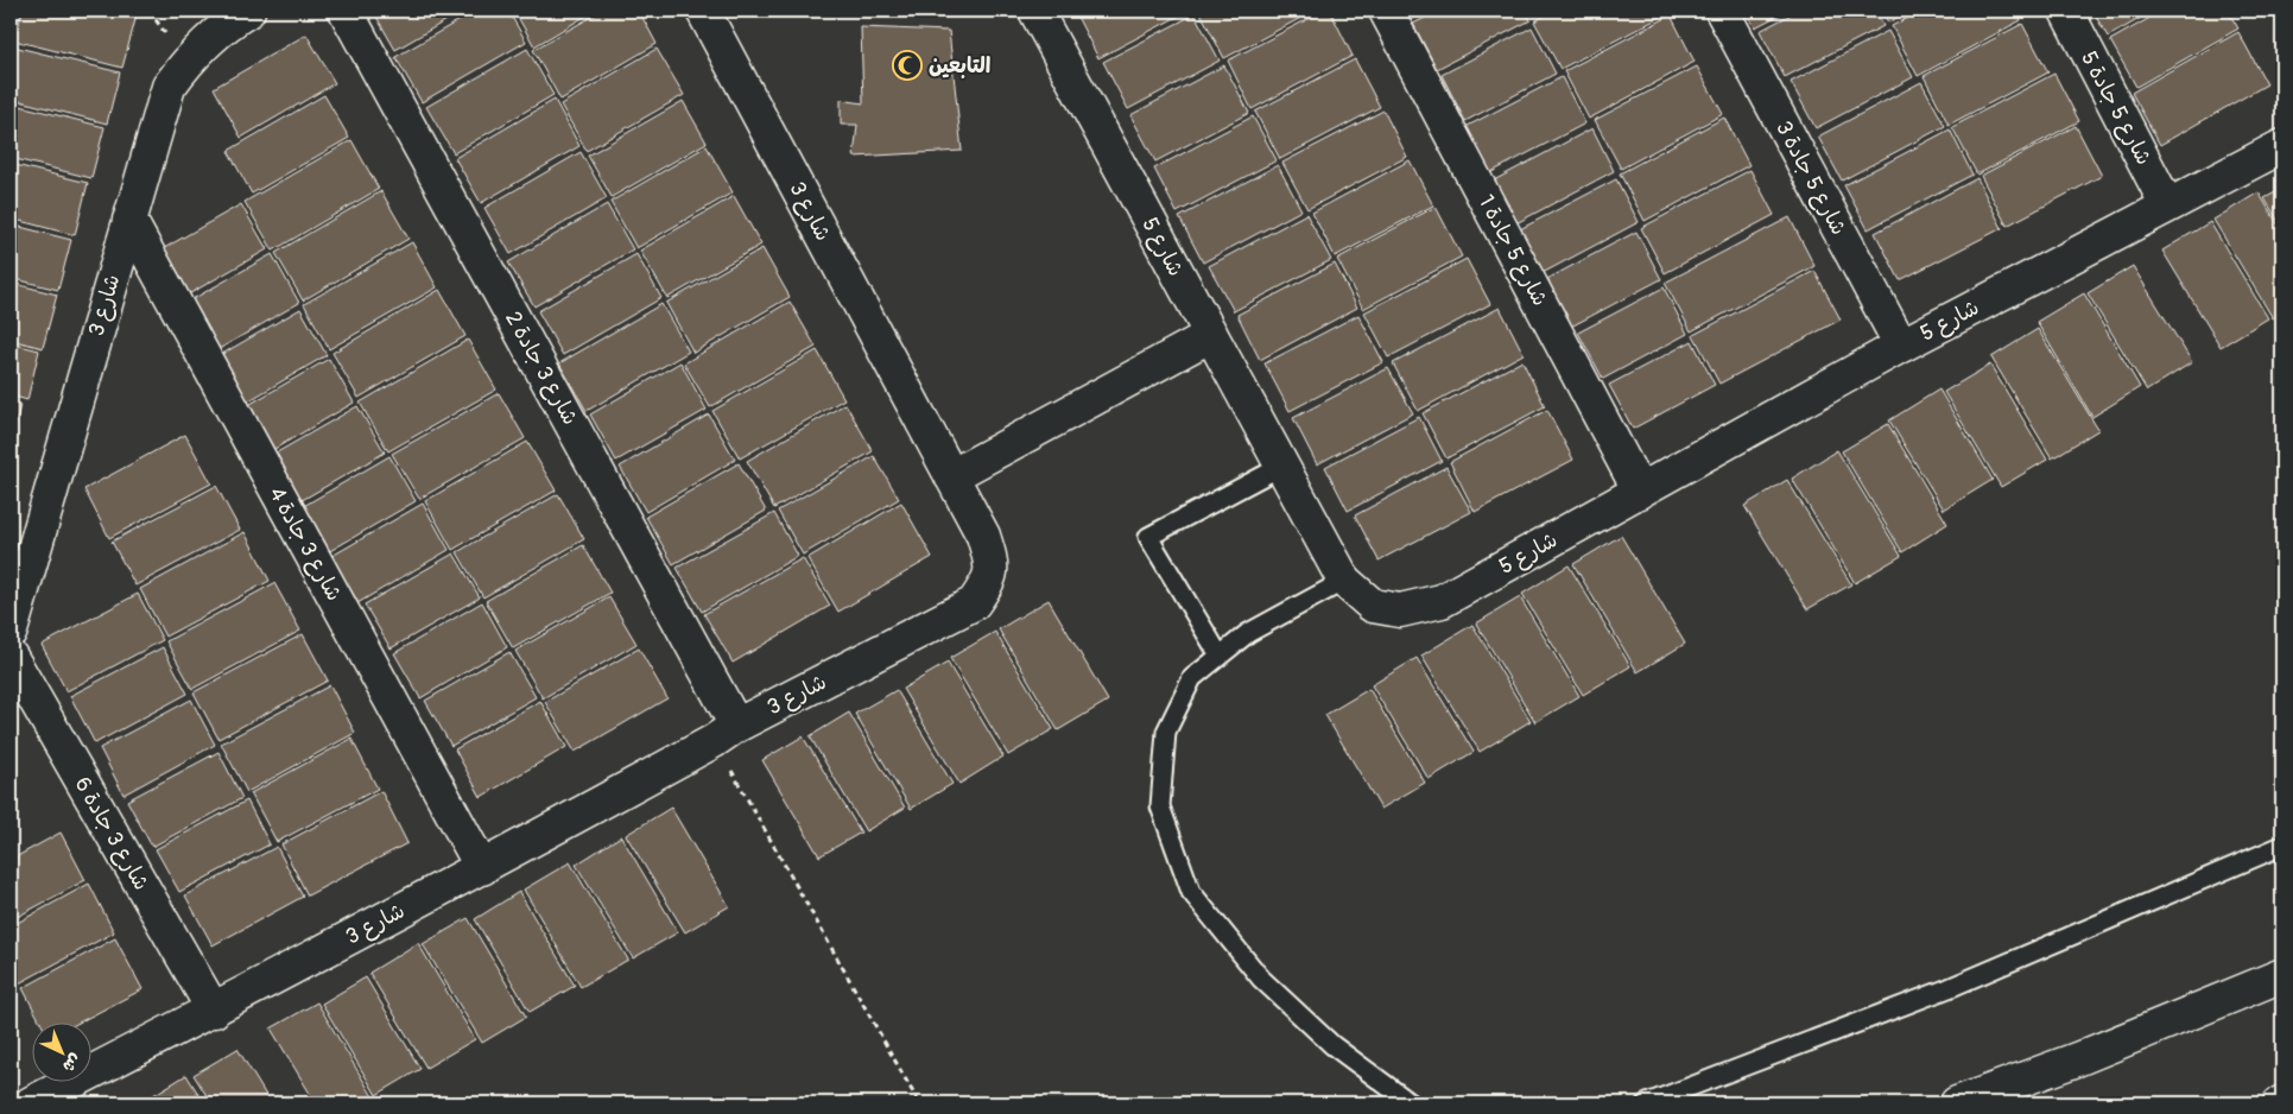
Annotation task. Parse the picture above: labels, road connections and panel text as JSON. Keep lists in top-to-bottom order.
{
  "streets": {
    "street": [
      "شارع 5 جادة 5",
      "شارع 5 جادة 3",
      "شارع 3",
      "شارع 5",
      "شارع 5 جادة 1",
      "شارع 3 جادة 2",
      "شارع 3 جادة 4",
      "شارع 3 جادة 6"
    ]
  },
  "crossings": [
    ["شارع 5 جادة 5", "شارع 5"],
    ["شارع 5 جادة 3", "شارع 5"],
    ["شارع 3", "شارع 3 جادة 2"],
    ["شارع 3", "شارع 3 جادة 4"],
    ["شارع 3", "شارع 3 جادة 6"],
    ["شارع 5", "شارع 5 جادة 1"]
  ],
  "places": {
    "mosque": ["التابعين"]
  },
  "north": "bottom right"
}
